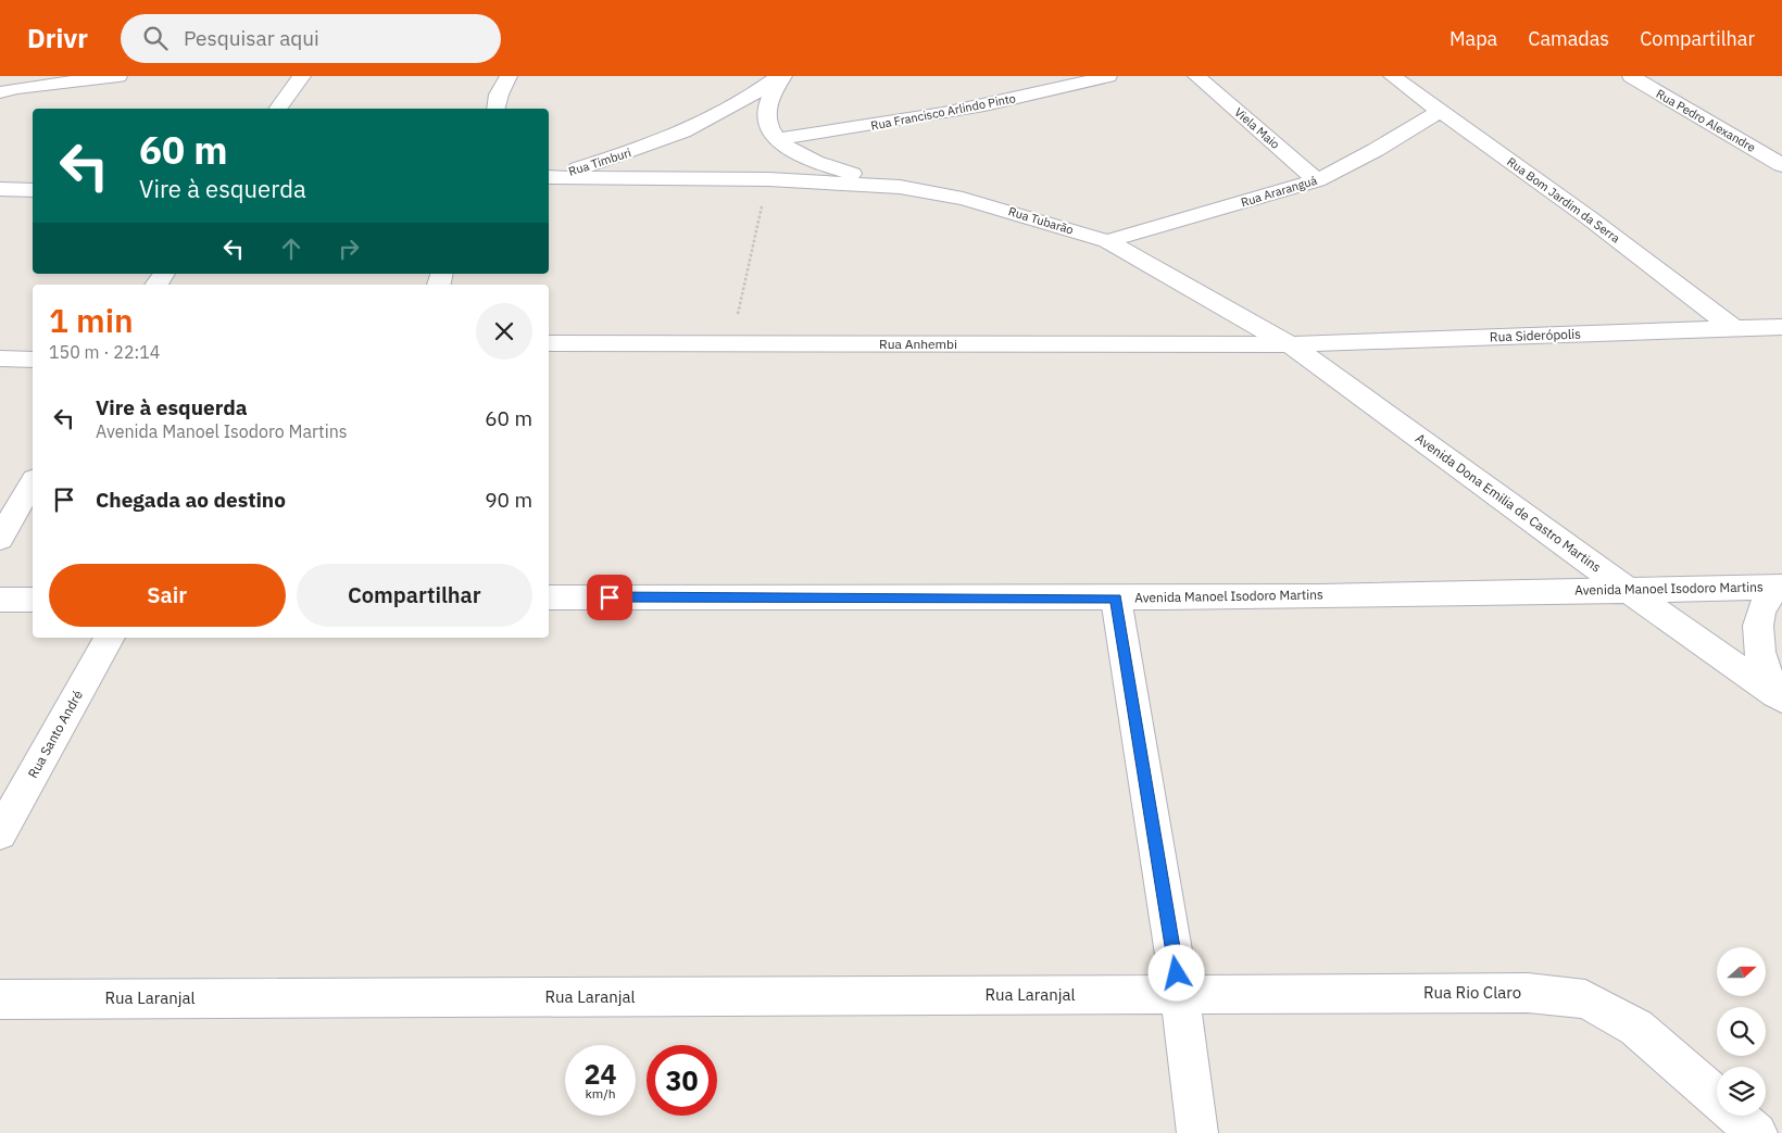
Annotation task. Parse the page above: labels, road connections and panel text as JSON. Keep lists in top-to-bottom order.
{
  "streets": {
    "street": [
      "Rua Francisco Arlindo Pinto",
      "Rua Pedro Alexandre",
      "Viela Maio",
      "Rua Timburi",
      "Rua Araranguá",
      "Rua Bom Jardim da Serra",
      "Rua Tubarão",
      "Rua Siderópolis",
      "Rua Anhembi",
      "Avenida Dona Emilia de Castro Martins",
      "Avenida Manoel Isodoro Martins",
      "Rua Santo André",
      "Rua Rio Claro",
      "Rua Laranjal"
    ]
  },
  "crossings": [
    ["Rua Francisco Arlindo Pinto", "Rua Timburi"],
    ["Viela Maio", "Rua Araranguá"],
    ["Rua Timburi", "Rua Tubarão"],
    ["Rua Araranguá", "Rua Bom Jardim da Serra"],
    ["Rua Araranguá", "Rua Tubarão"],
    ["Rua Bom Jardim da Serra", "Rua Siderópolis"],
    ["Rua Tubarão", "Rua Siderópolis"],
    ["Rua Tubarão", "Rua Anhembi"],
    ["Rua Tubarão", "Avenida Dona Emilia de Castro Martins"],
    ["Rua Siderópolis", "Rua Anhembi"],
    ["Rua Siderópolis", "Avenida Dona Emilia de Castro Martins"],
    ["Rua Anhembi", "Avenida Dona Emilia de Castro Martins"],
    ["Avenida Dona Emilia de Castro Martins", "Avenida Manoel Isodoro Martins"],
    ["Rua Rio Claro", "Rua Laranjal"]
  ],
  "north": "right",
  "page": {
    "header": "Drivr",
    "search": "Pesquisar aqui",
    "nav": ["Mapa", "Camadas", "Compartilhar"],
    "turn": ["60 m", "Vire à esquerda"],
    "heading": ["1 min", "150 m · 22:14"],
    "list": [
      {
        "name": "Vire à esquerda",
        "note": "Avenida Manoel Isodoro Martins",
        "value": "60 m"
      },
      {
        "name": "Chegada ao destino",
        "value": "90 m"
      }
    ],
    "buttons": ["Sair", "Compartilhar"],
    "speed": "24 km/h",
    "limit": "30"
  }
}
